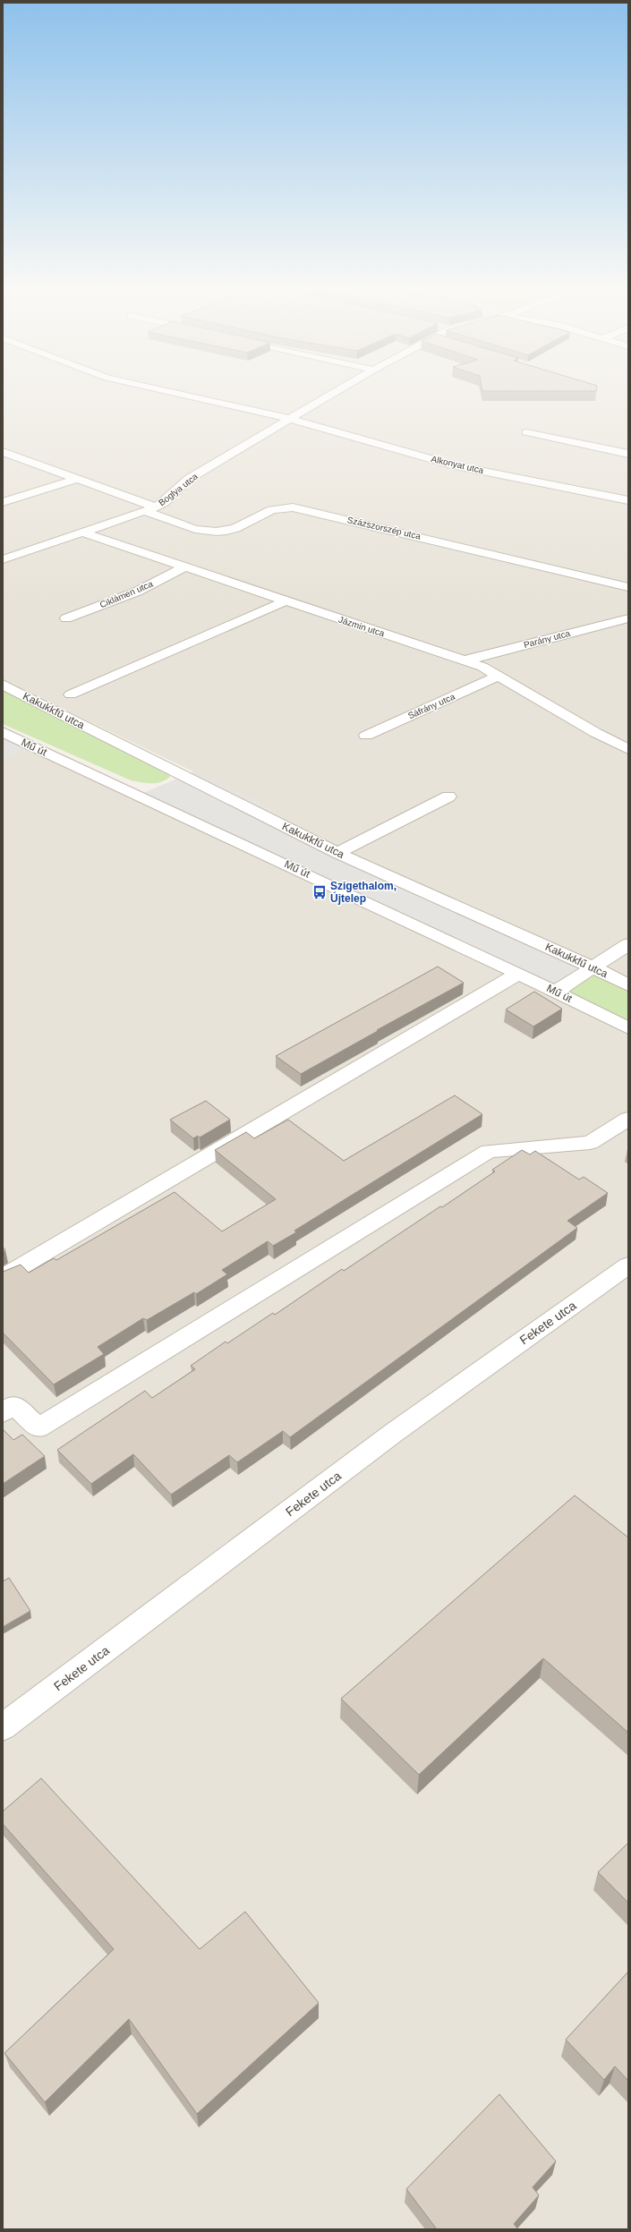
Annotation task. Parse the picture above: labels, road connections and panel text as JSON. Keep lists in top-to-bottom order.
{
  "streets": {
    "street": [
      "Alkonyat utca",
      "Boglya utca",
      "Százszorszép utca",
      "Ciklámen utca",
      "Jázmin utca",
      "Parány utca",
      "Sáfrány utca",
      "Kakukkfű utca",
      "Mű út",
      "Fekete utca"
    ]
  },
  "crossings": [
    ["Alkonyat utca", "Boglya utca"],
    ["Boglya utca", "Százszorszép utca"],
    ["Boglya utca", "Jázmin utca"],
    ["Ciklámen utca", "Jázmin utca"],
    ["Jázmin utca", "Parány utca"],
    ["Jázmin utca", "Sáfrány utca"]
  ],
  "places": {
    "bus stop": ["Szigethalom, Újtelep"]
  }
}
